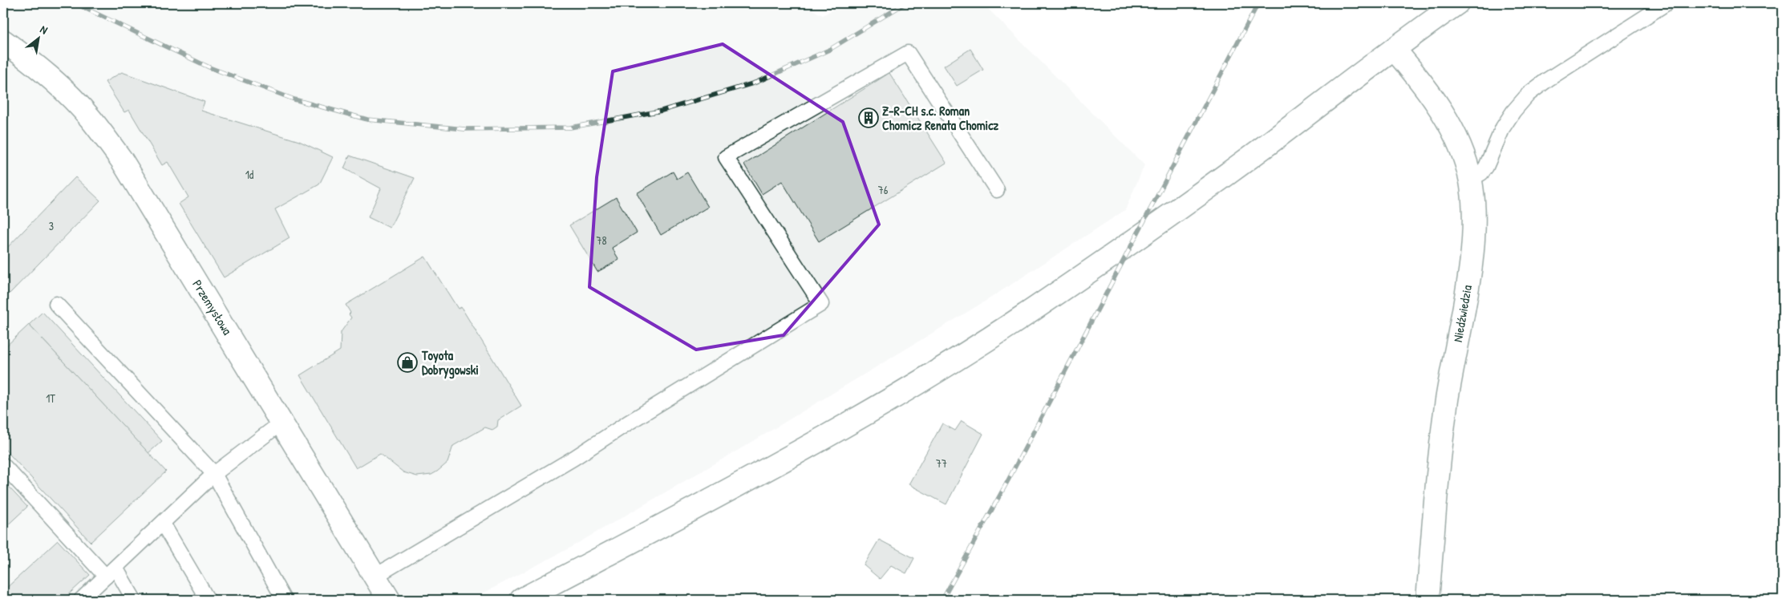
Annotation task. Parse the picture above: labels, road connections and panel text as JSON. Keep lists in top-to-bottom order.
{
  "streets": {
    "street": ["Przemysłowa", "Niedźwiedzia"]
  },
  "places": {
    "building": ["Z-R-CH s.c. Roman Chomicz Renata Chomicz"],
    "shop": ["Toyota Dobrygowski"]
  },
  "house_numbers": [
    "1d",
    "76",
    "3",
    "78",
    "1T",
    "77"
  ],
  "north": "top right"
}
